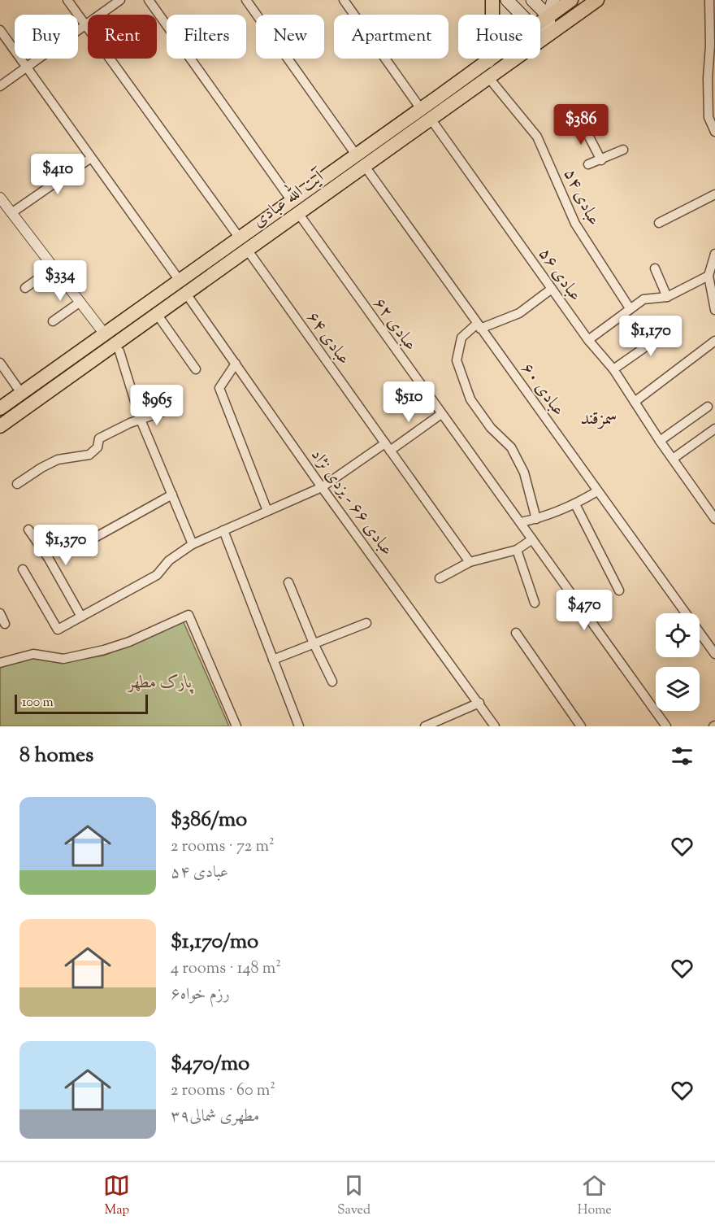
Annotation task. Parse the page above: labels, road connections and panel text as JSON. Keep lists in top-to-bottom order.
{
  "streets": {
    "main road": ["آیت الله عبادی"],
    "street": [
      "عبادی ۵۴",
      "عبادی ۵۶",
      "عبادی ۶۲",
      "عبادی ۶۴",
      "عبادی ۶۰",
      "عبادی ۶۶ - یزدی نژاد"
    ]
  },
  "crossings": [
    ["عبادی ۵۴", "آیت الله عبادی"],
    ["آیت الله عبادی", "عبادی ۵۶"],
    ["آیت الله عبادی", "عبادی ۶۲"],
    ["آیت الله عبادی", "عبادی ۶۴"],
    ["آیت الله عبادی", "عبادی ۶۰"],
    ["آیت الله عبادی", "عبادی ۶۶ - یزدی نژاد"]
  ],
  "districts": ["سمزقند"],
  "parks": ["پارک مطهر"],
  "scale_bar": "100 m",
  "page": {
    "chip": [
      "Buy",
      "Rent",
      "Filters",
      "New",
      "Apartment",
      "House"
    ],
    "price": [
      "$386",
      "$410",
      "$334",
      "$1,170",
      "$510",
      "$965",
      "$1,370",
      "$470"
    ],
    "scale": "100 m",
    "heading": "8 homes",
    "list": [
      {
        "name": "$386/mo",
        "note": "2 rooms · 72 m² · عبادی ۵۴"
      },
      {
        "name": "$1,170/mo",
        "note": "4 rooms · 148 m² · رزم خواه۶"
      },
      {
        "name": "$470/mo",
        "note": "2 rooms · 60 m² · مطهری شمالی۳۹"
      }
    ],
    "tabs": ["Map", "Saved", "Home"]
  }
}
